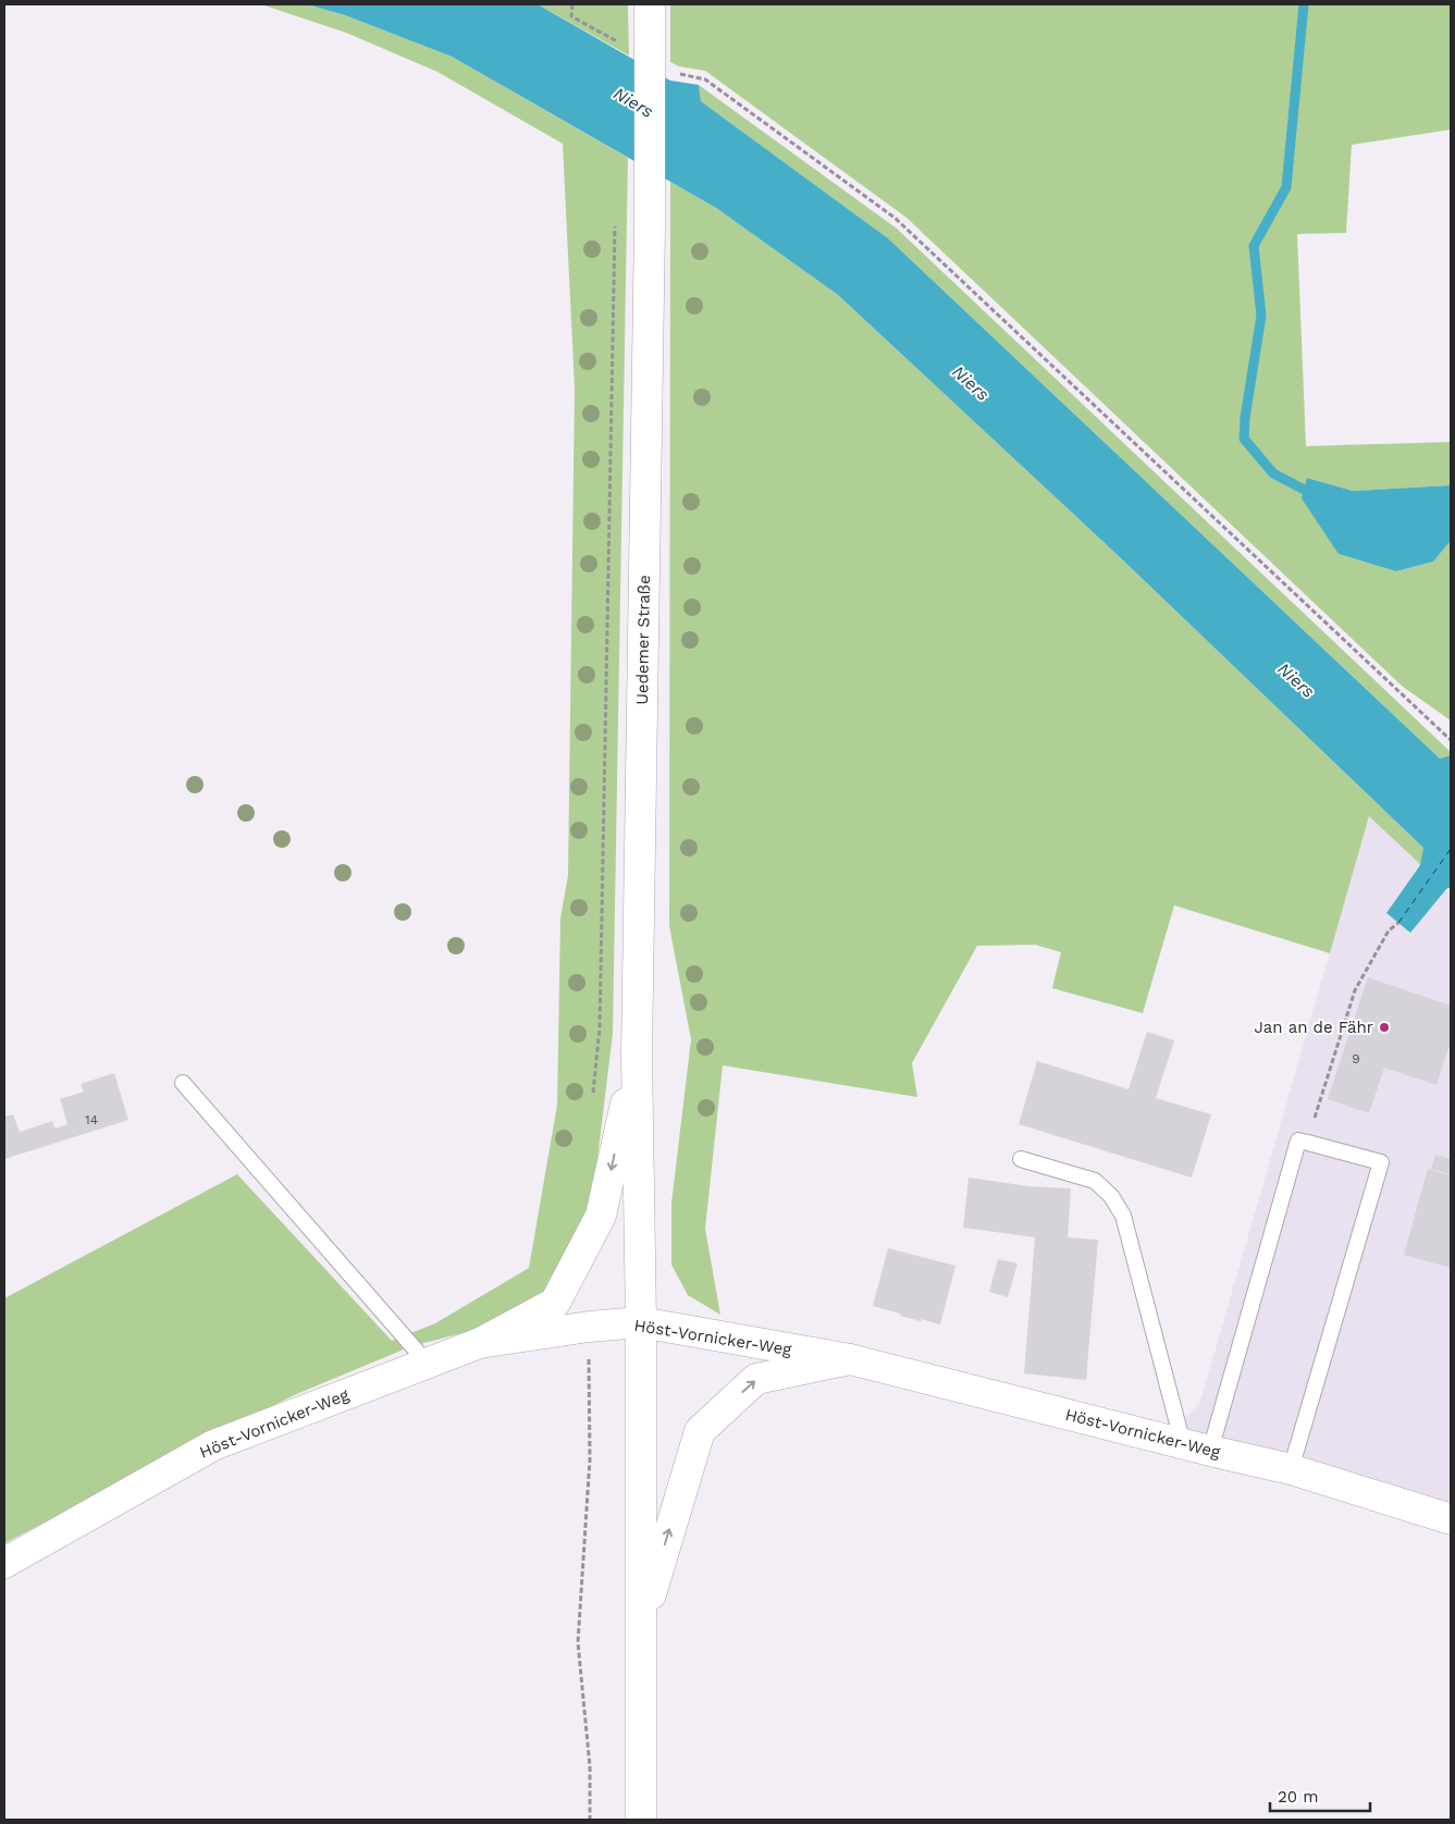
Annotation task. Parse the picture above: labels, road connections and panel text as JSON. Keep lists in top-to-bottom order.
{
  "streets": {
    "main road": ["Uedemer Straße", "Höst-Vornicker-Weg"]
  },
  "water": ["Niers"],
  "places": ["Jan an de Fähr"],
  "house_numbers": ["9", "14"],
  "scale_bar": "20 m"
}
